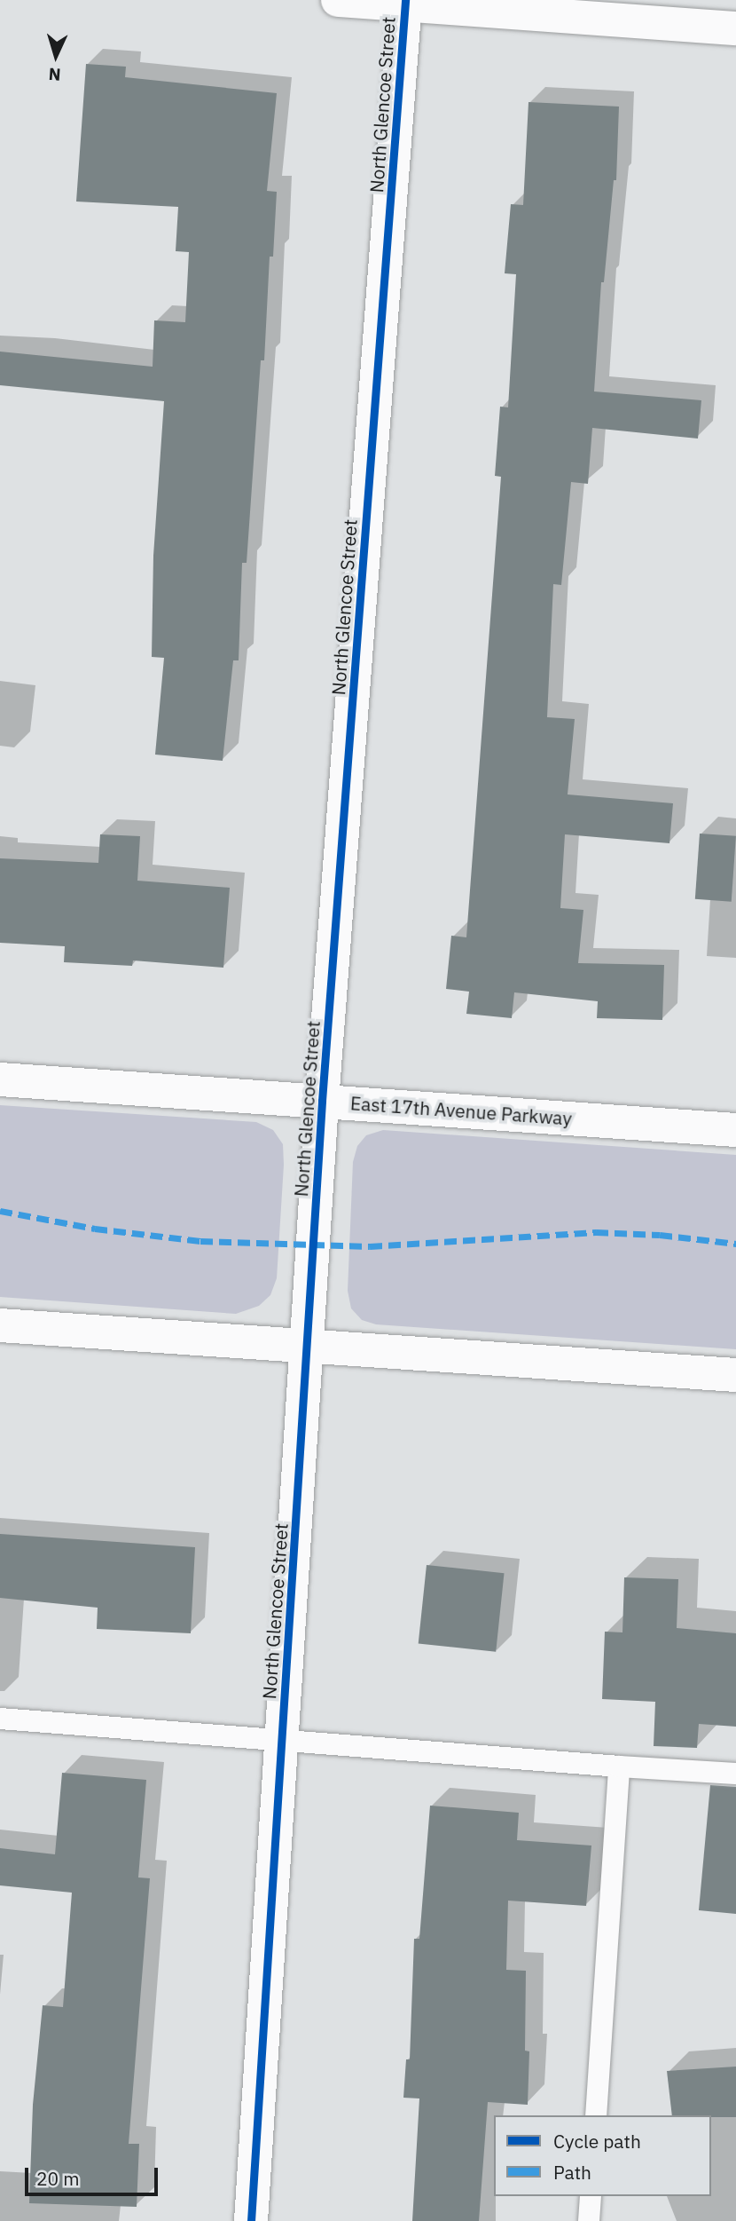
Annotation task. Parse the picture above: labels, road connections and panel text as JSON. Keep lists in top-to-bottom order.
{
  "streets": {
    "street": ["North Glencoe Street", "East 17th Avenue Parkway"]
  },
  "crossings": [
    ["North Glencoe Street", "East 17th Avenue Parkway"]
  ],
  "legend": ["Cycle path", "Path"],
  "scale_bar": "20 m",
  "north": "bottom"
}
